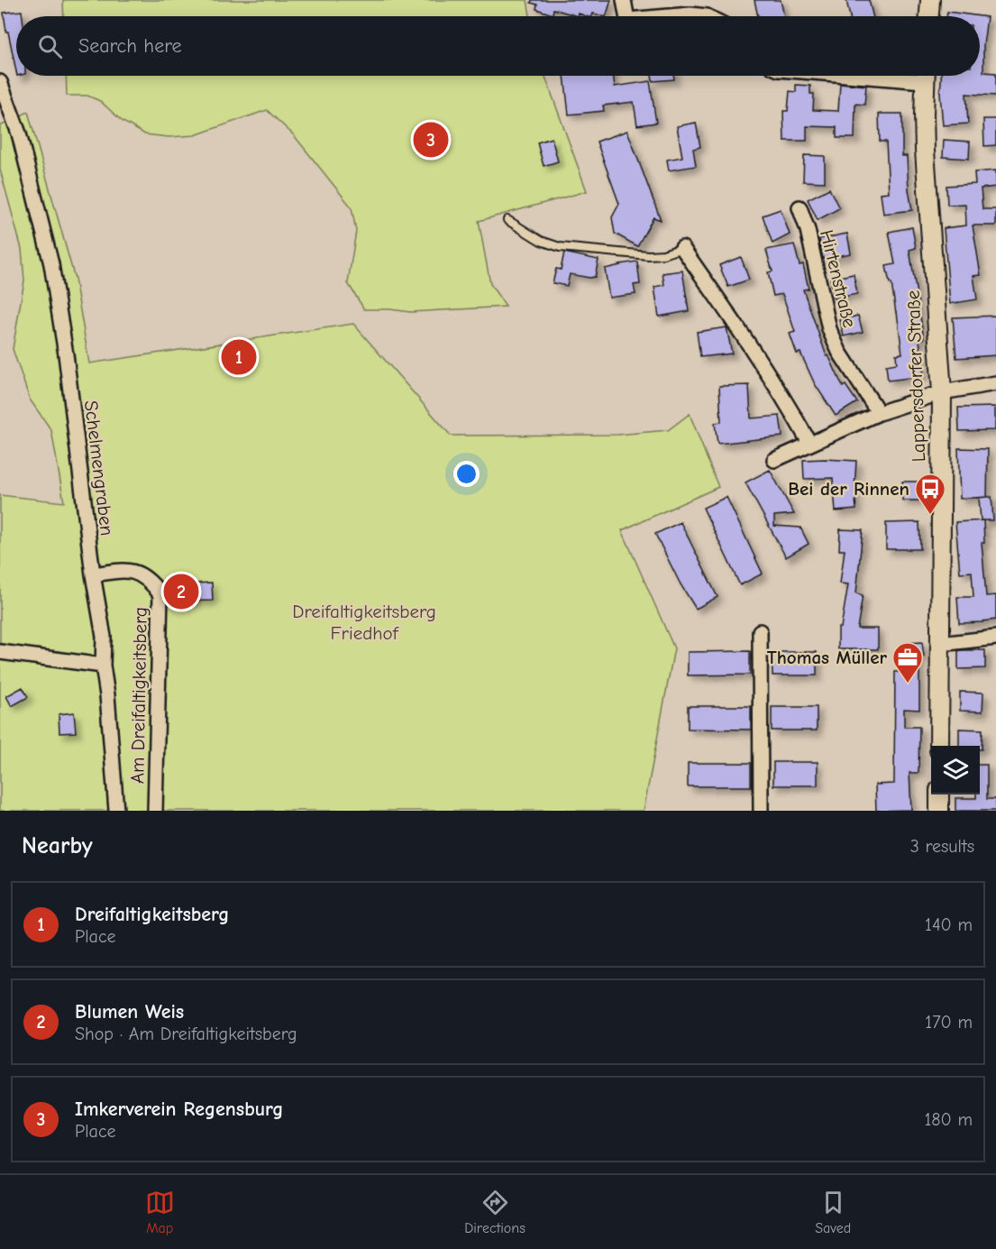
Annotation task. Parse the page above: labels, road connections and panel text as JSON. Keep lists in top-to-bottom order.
{
  "streets": {
    "street": [
      "Hirtenstraße",
      "Lappersdorfer Straße",
      "Schelmengraben",
      "Am Dreifaltigkeitsberg"
    ]
  },
  "crossings": [
    ["Schelmengraben", "Am Dreifaltigkeitsberg"]
  ],
  "parks": ["Dreifaltigkeitsberg Friedhof"],
  "places": {
    "bus stop": ["Bei der Rinnen"],
    "office": ["Thomas Müller"]
  },
  "page": {
    "search": "Search here",
    "pins": ["3", "1", "2"],
    "heading": ["Nearby", "3 results"],
    "list": [
      {
        "mark": "1",
        "name": "Dreifaltigkeitsberg",
        "note": "Place",
        "value": "140 m"
      },
      {
        "mark": "2",
        "name": "Blumen Weis",
        "note": "Shop · Am Dreifaltigkeitsberg",
        "value": "170 m"
      },
      {
        "mark": "3",
        "name": "Imkerverein Regensburg",
        "note": "Place",
        "value": "180 m"
      }
    ],
    "nav": ["Map", "Directions", "Saved"]
  }
}
